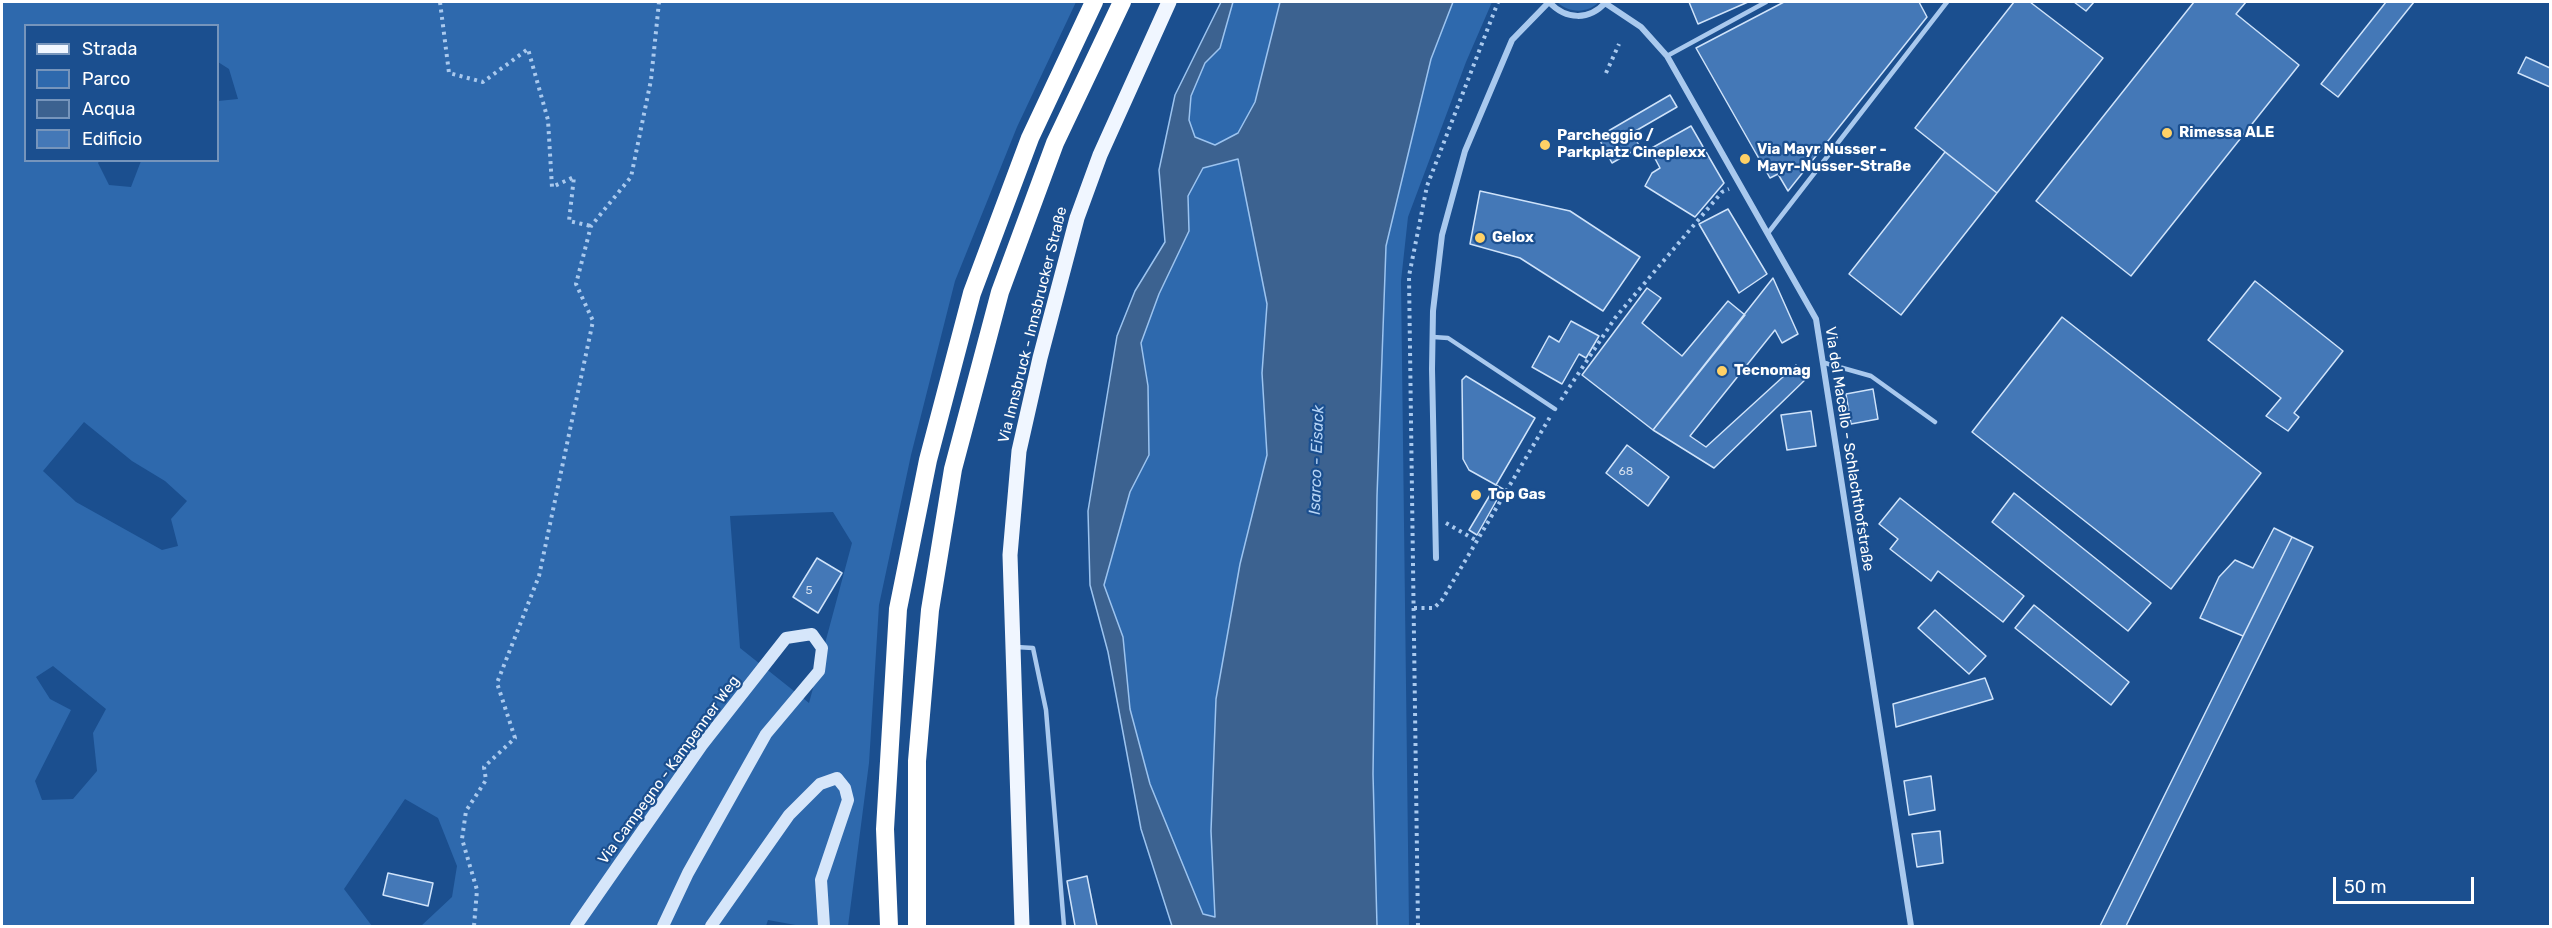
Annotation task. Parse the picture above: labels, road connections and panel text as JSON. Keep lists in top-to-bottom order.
{
  "streets": {
    "main road": ["Via Innsbruck - Innsbrucker Straße"],
    "street": ["Via del Macello - Schlachthofstraße", "Via Campegno - Kampenner Weg"]
  },
  "water": ["Isarco - Eisack"],
  "places": [
    "Rimessa ALE",
    "Parcheggio / Parkplatz Cineplexx",
    "Via Mayr Nusser - Mayr-Nusser-Straße",
    "Gelox",
    "Tecnomag",
    "Top Gas"
  ],
  "house_numbers": ["68", "5"],
  "legend": [
    "Strada",
    "Parco",
    "Acqua",
    "Edificio"
  ],
  "scale_bar": "50 m"
}
